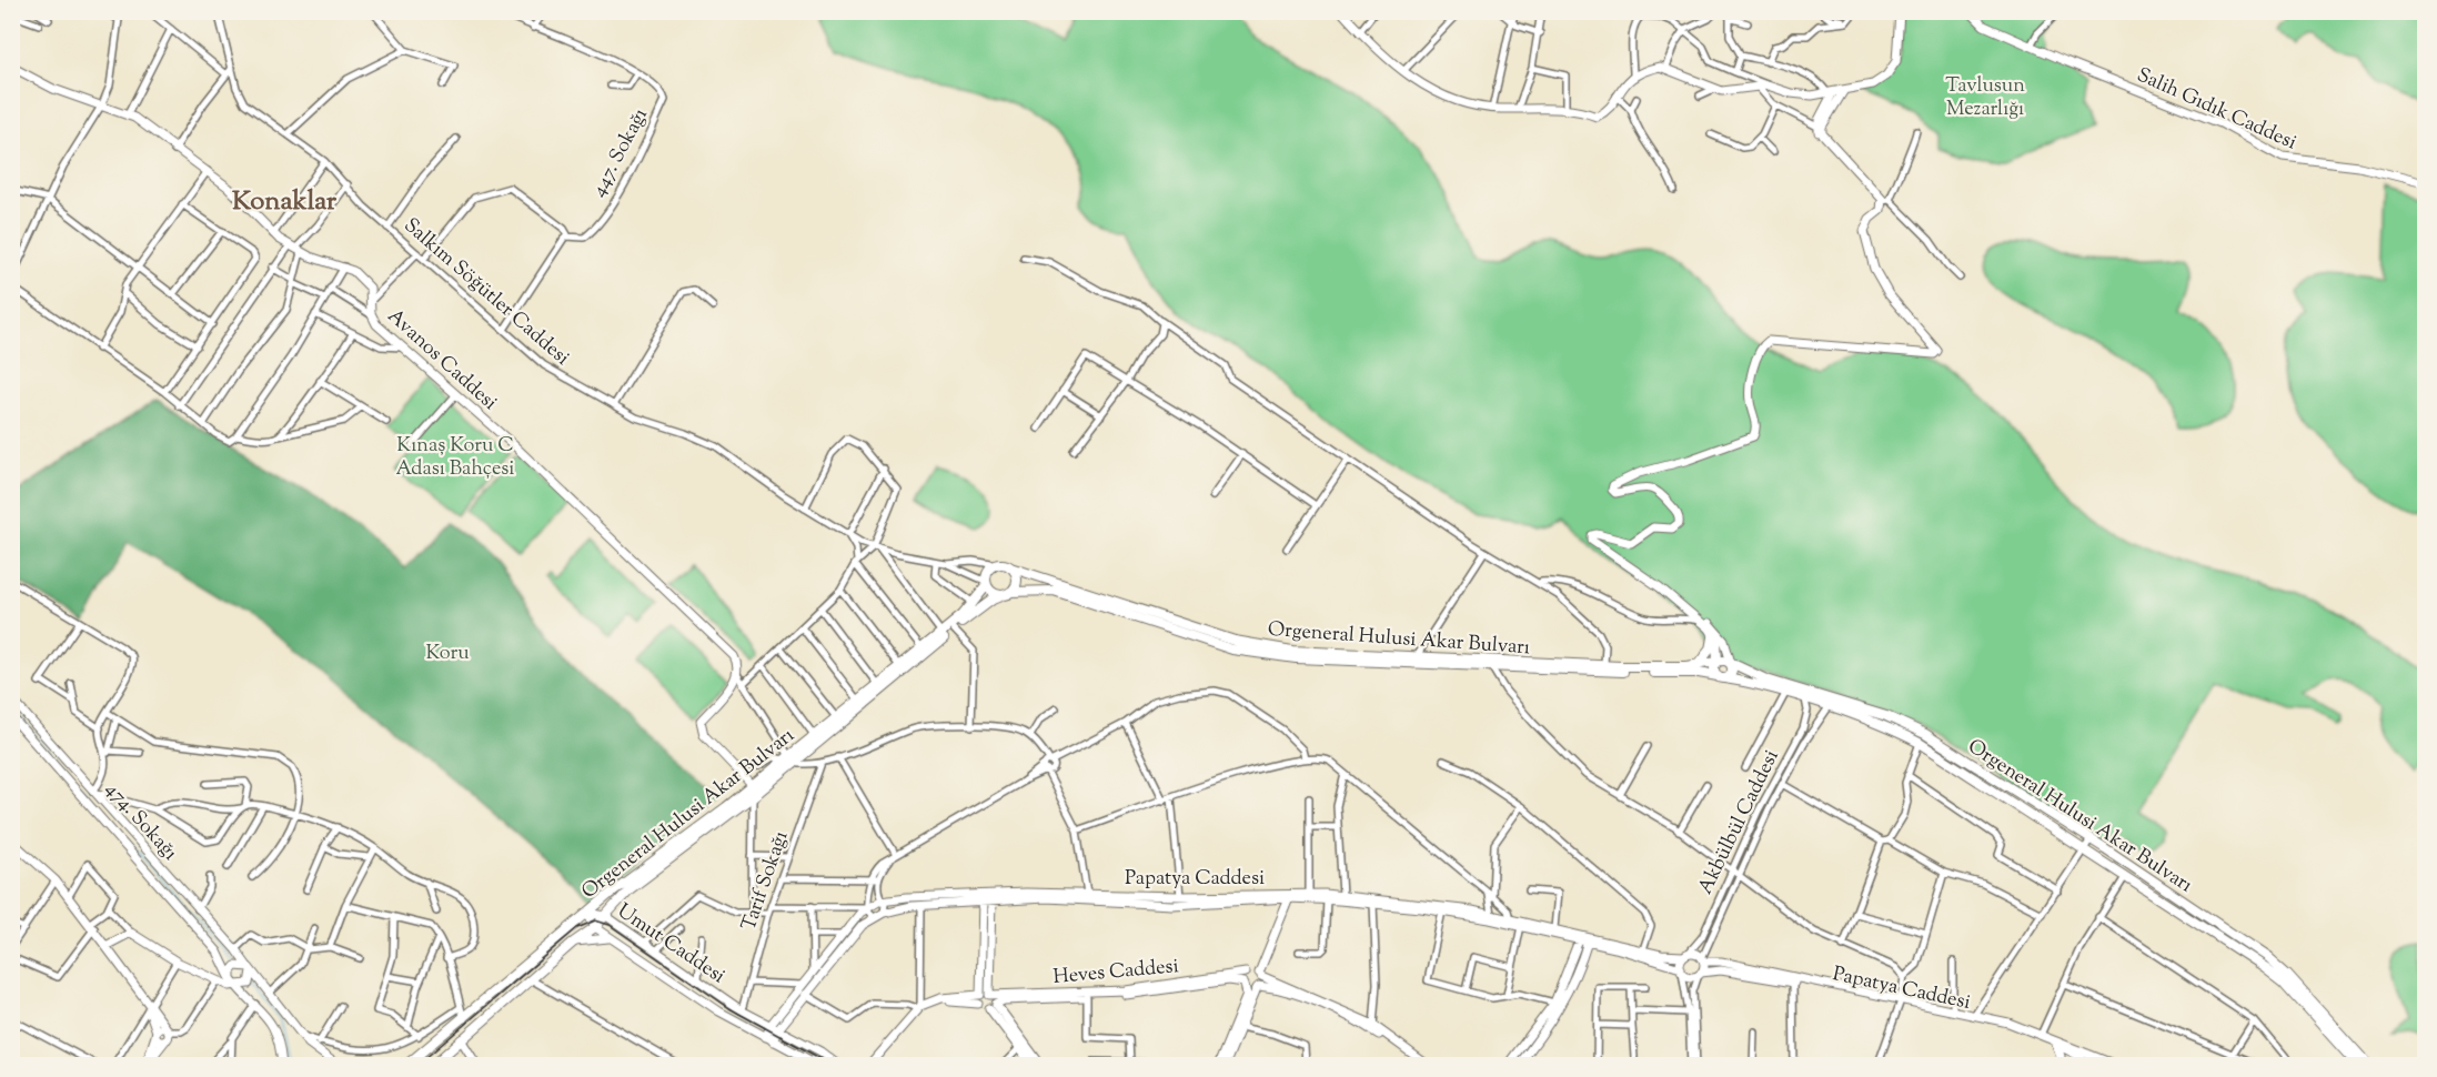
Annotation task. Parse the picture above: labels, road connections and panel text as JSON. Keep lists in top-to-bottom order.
{
  "streets": {
    "main road": ["Orgeneral Hulusi Akar Bulvarı"],
    "street": [
      "Salih Gıdık Caddesi",
      "447. Sokağı",
      "Salkım Söğütler Caddesi",
      "Avanos Caddesi",
      "474. Sokağı",
      "Akbülbül Caddesi",
      "Papatya Caddesi",
      "Tarif Sokağı",
      "Umut Caddesi",
      "Heves Caddesi"
    ]
  },
  "crossings": [
    ["447. Sokağı", "Salkım Söğütler Caddesi"],
    ["Salkım Söğütler Caddesi", "Orgeneral Hulusi Akar Bulvarı"],
    ["Orgeneral Hulusi Akar Bulvarı", "Akbülbül Caddesi"],
    ["Orgeneral Hulusi Akar Bulvarı", "Umut Caddesi"],
    ["Akbülbül Caddesi", "Papatya Caddesi"],
    ["Papatya Caddesi", "Umut Caddesi"],
    ["Tarif Sokağı", "Umut Caddesi"]
  ],
  "districts": ["Konaklar"],
  "parks": ["Tavlusun Mezarlığı", "Kınaş Koru C Adası Bahçesi", "Koru"]
}
